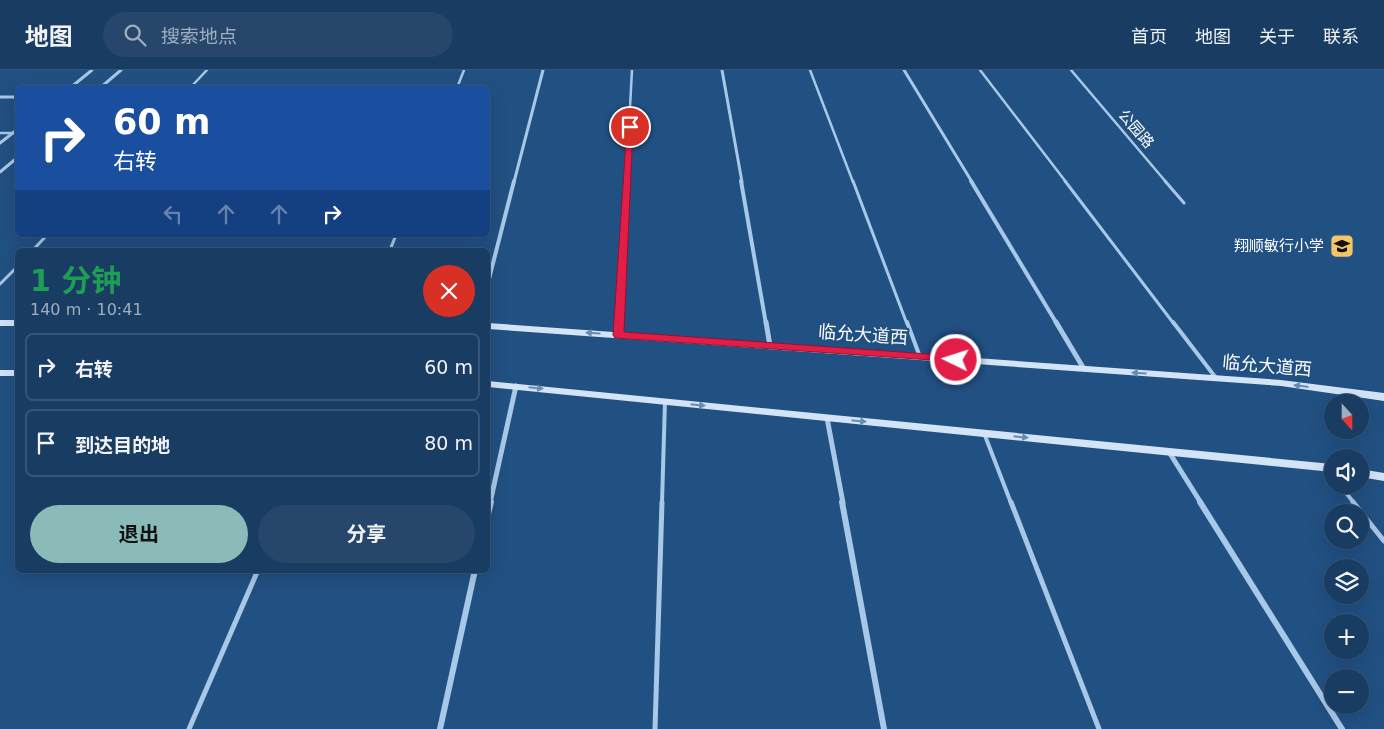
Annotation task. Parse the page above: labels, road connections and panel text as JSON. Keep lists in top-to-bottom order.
{
  "streets": {
    "main road": ["临允大道西"],
    "lane": ["公园路"]
  },
  "places": {
    "school or university": ["翔顺敏行小学"]
  },
  "north": "bottom",
  "page": {
    "header": "地图",
    "search": "搜索地点",
    "nav": [
      "首页",
      "地图",
      "关于",
      "联系"
    ],
    "turn": ["60 m", "右转"],
    "heading": ["1 分钟", "140 m · 10:41"],
    "list": [
      {
        "name": "右转",
        "value": "60 m"
      },
      {
        "name": "到达目的地",
        "value": "80 m"
      }
    ],
    "map_buttons": ["+", "−"],
    "buttons": ["退出", "分享"]
  }
}
